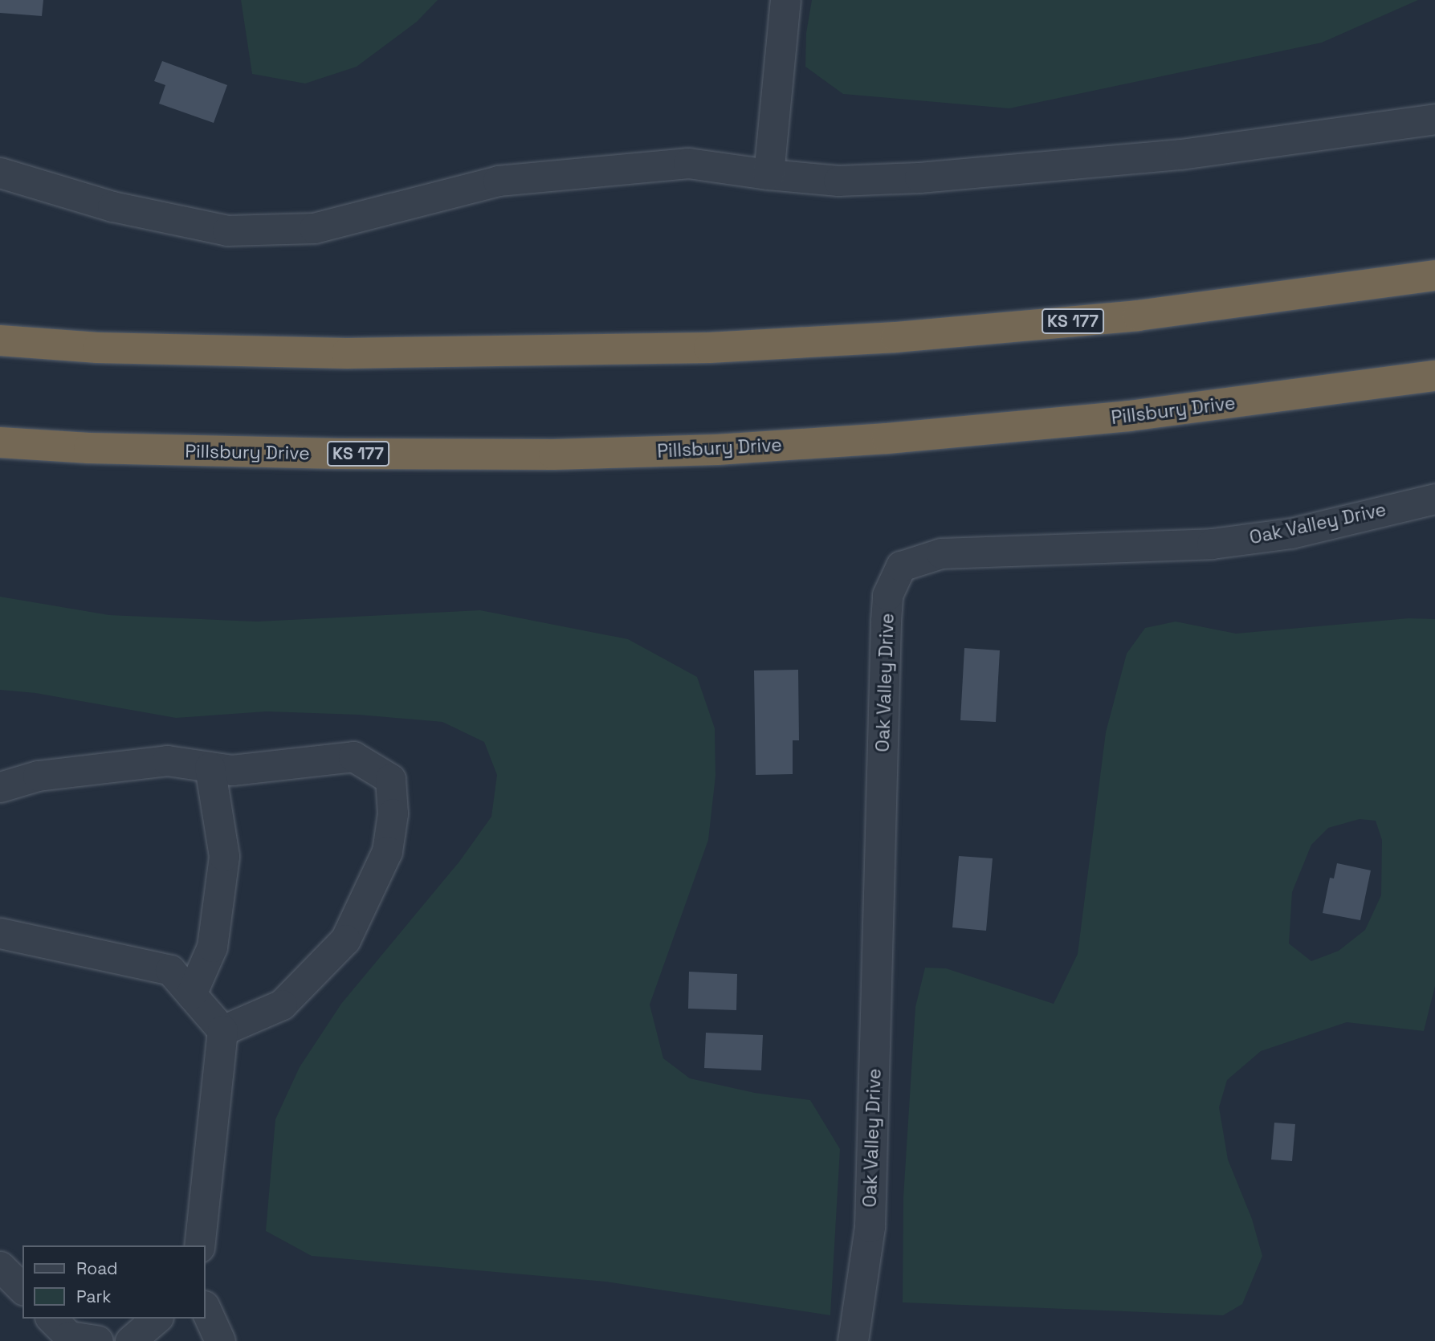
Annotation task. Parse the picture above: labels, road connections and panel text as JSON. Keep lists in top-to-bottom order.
{
  "streets": {
    "highway": ["KS 177", "Pillsbury Drive"],
    "street": ["Oak Valley Drive"]
  },
  "legend": ["Road", "Park"]
}
